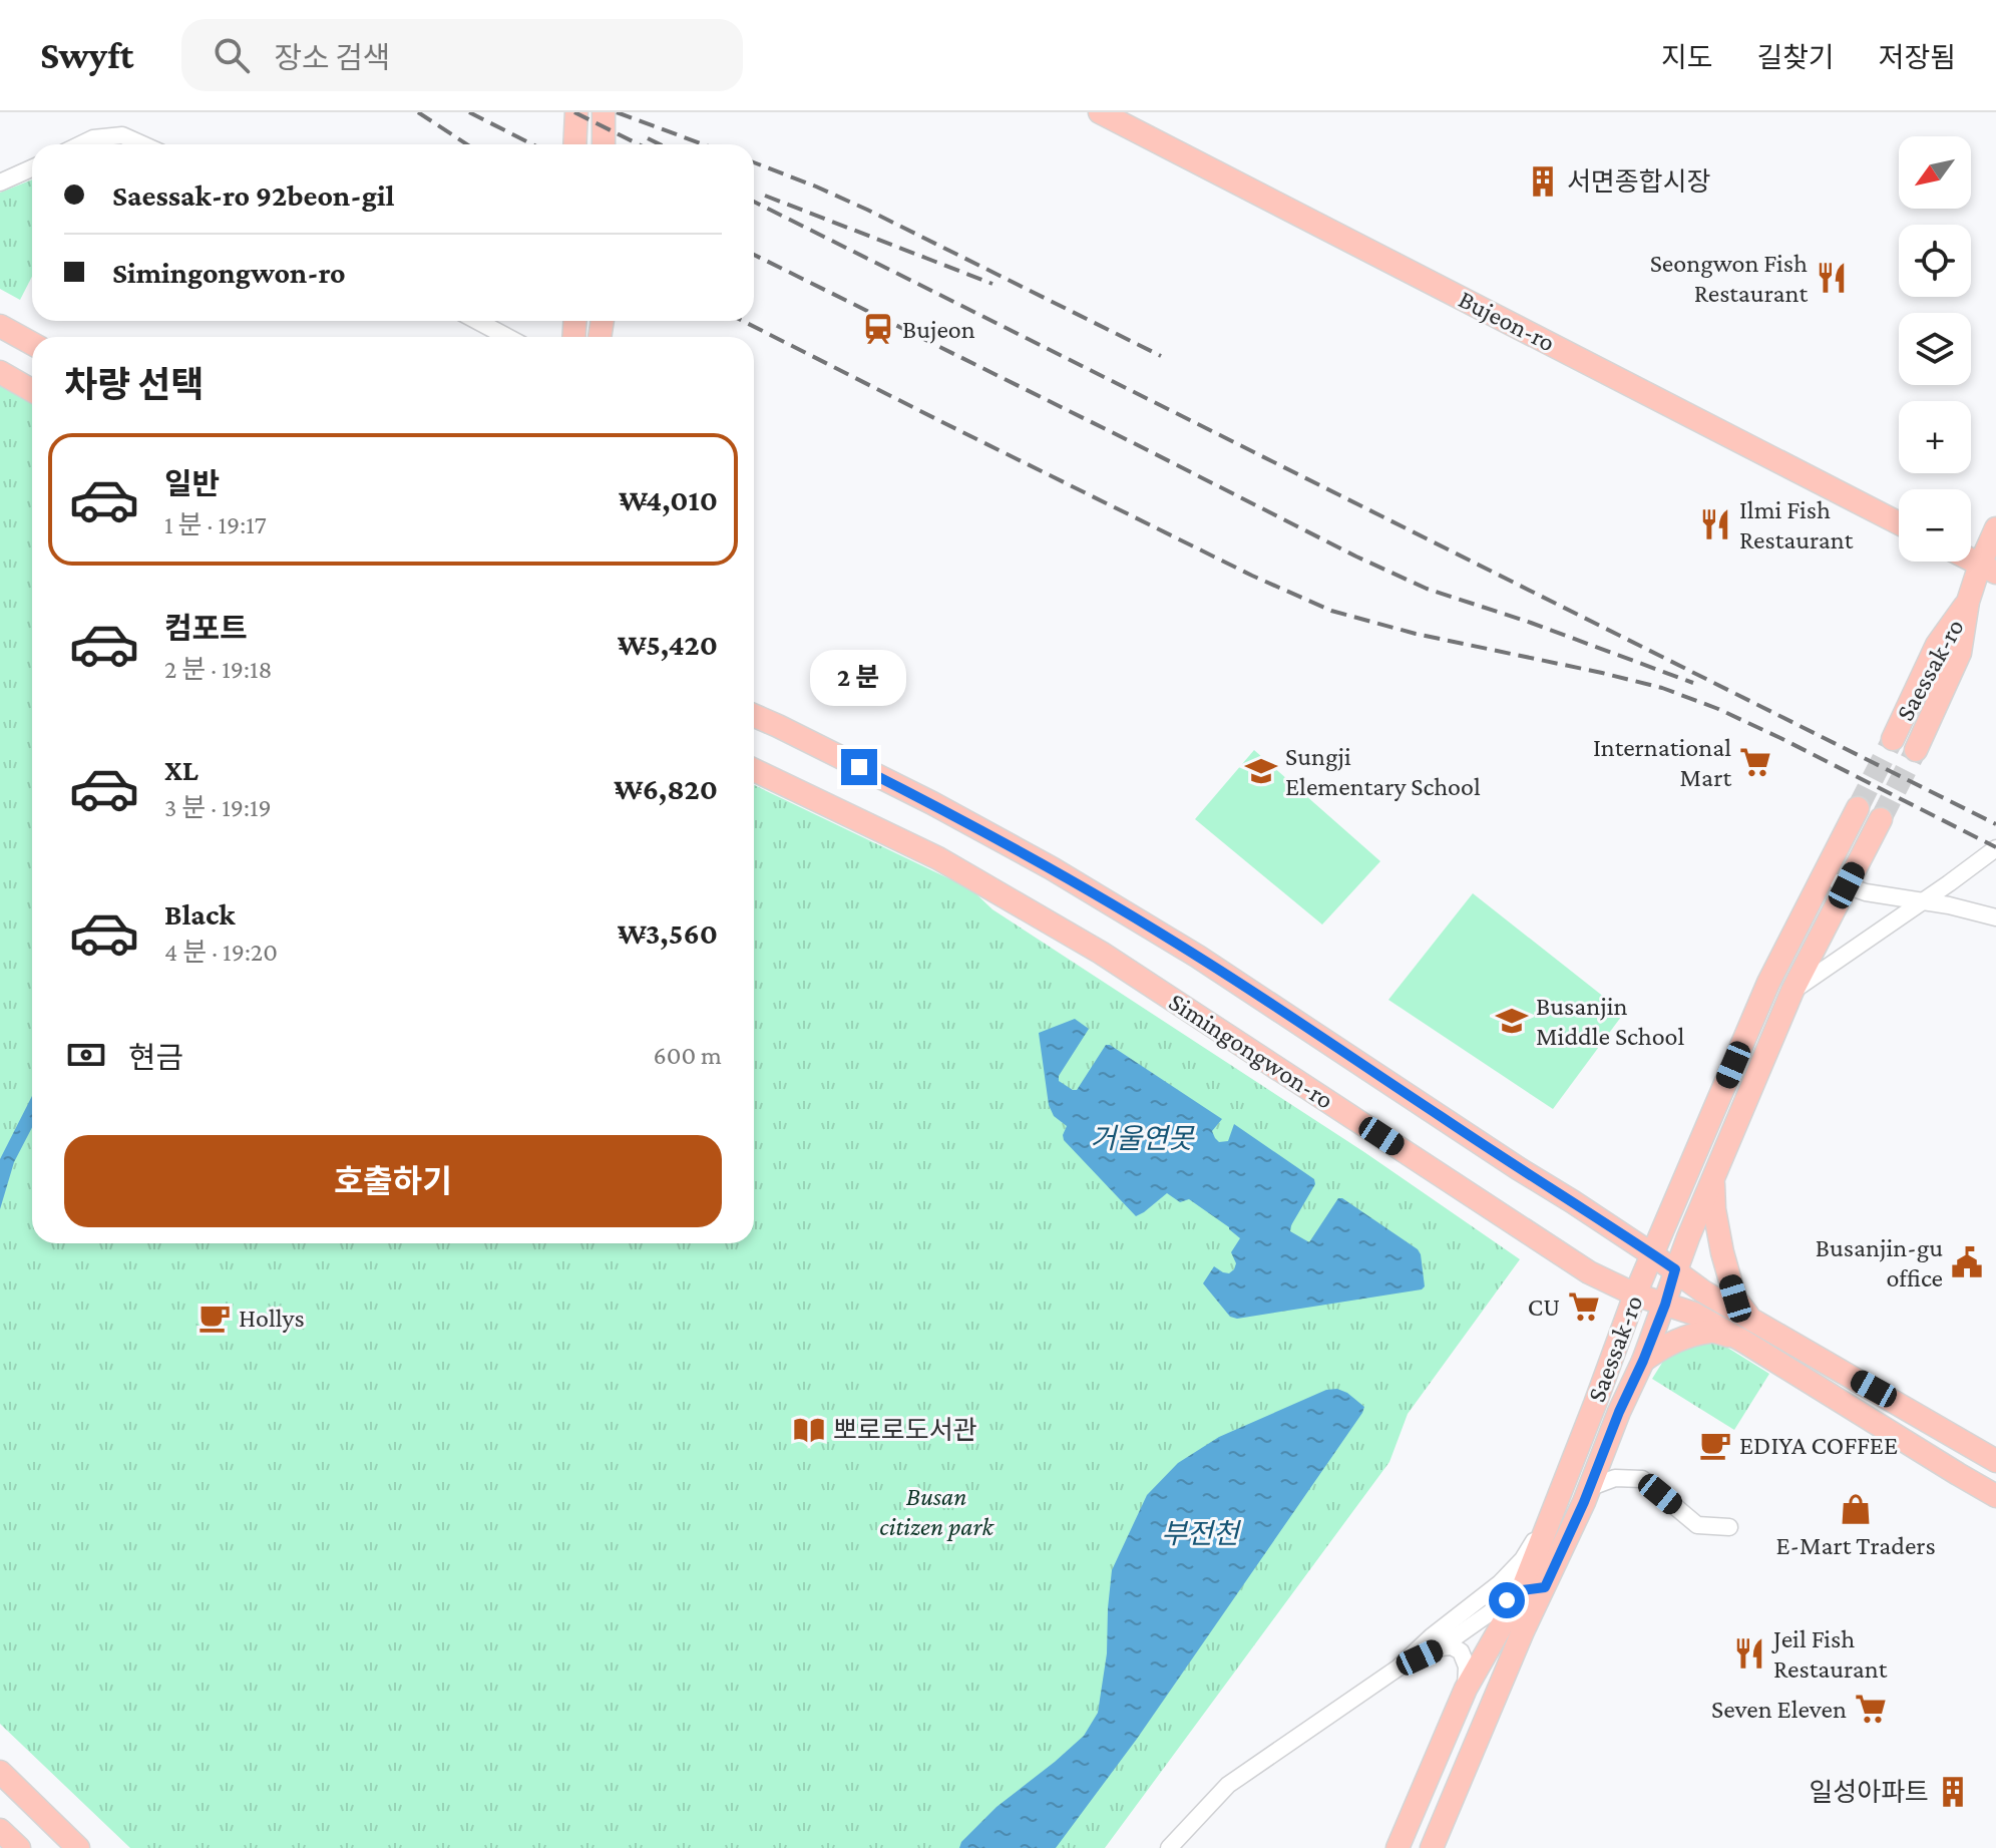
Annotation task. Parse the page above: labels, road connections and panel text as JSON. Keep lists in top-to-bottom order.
{
  "streets": {
    "main road": ["Bujeon-ro", "Saessak-ro", "Simingongwon-ro"]
  },
  "crossings": [
    ["Saessak-ro", "Simingongwon-ro"]
  ],
  "water": ["거울연못", "부전천"],
  "parks": ["Busan citizen park"],
  "places": {
    "building": ["서면종합시장", "일성아파트"],
    "restaurant": ["Seongwon Fish Restaurant", "Ilmi Fish Restaurant", "Jeil Fish Restaurant"],
    "station": ["Bujeon"],
    "supermarket": ["International Mart", "CU", "Seven Eleven"],
    "school or university": ["Sungji Elementary School", "Busanjin Middle School"],
    "public building": ["Busanjin-gu office"],
    "cafe": ["Hollys", "EDIYA COFFEE"],
    "library": ["뽀로로도서관"],
    "shop": ["E-Mart Traders"]
  },
  "north": "bottom left",
  "page": {
    "header": "Swyft",
    "search": "장소 검색",
    "nav": ["지도", "길찾기", "저장됨"],
    "map_buttons": ["+", "−"],
    "banner": ["Saessak-ro 92beon-gil", "Simingongwon-ro"],
    "heading": "차량 선택",
    "list": [
      {
        "name": "일반",
        "note": "1 분 · 19:17",
        "value": "₩4,010"
      },
      {
        "name": "컴포트",
        "note": "2 분 · 19:18",
        "value": "₩5,420"
      },
      {
        "name": "XL",
        "note": "3 분 · 19:19",
        "value": "₩6,820"
      },
      {
        "name": "Black",
        "note": "4 분 · 19:20",
        "value": "₩3,560"
      }
    ],
    "bubble": "2 분",
    "pay": ["현금", "600 m"],
    "buttons": "호출하기"
  }
}
